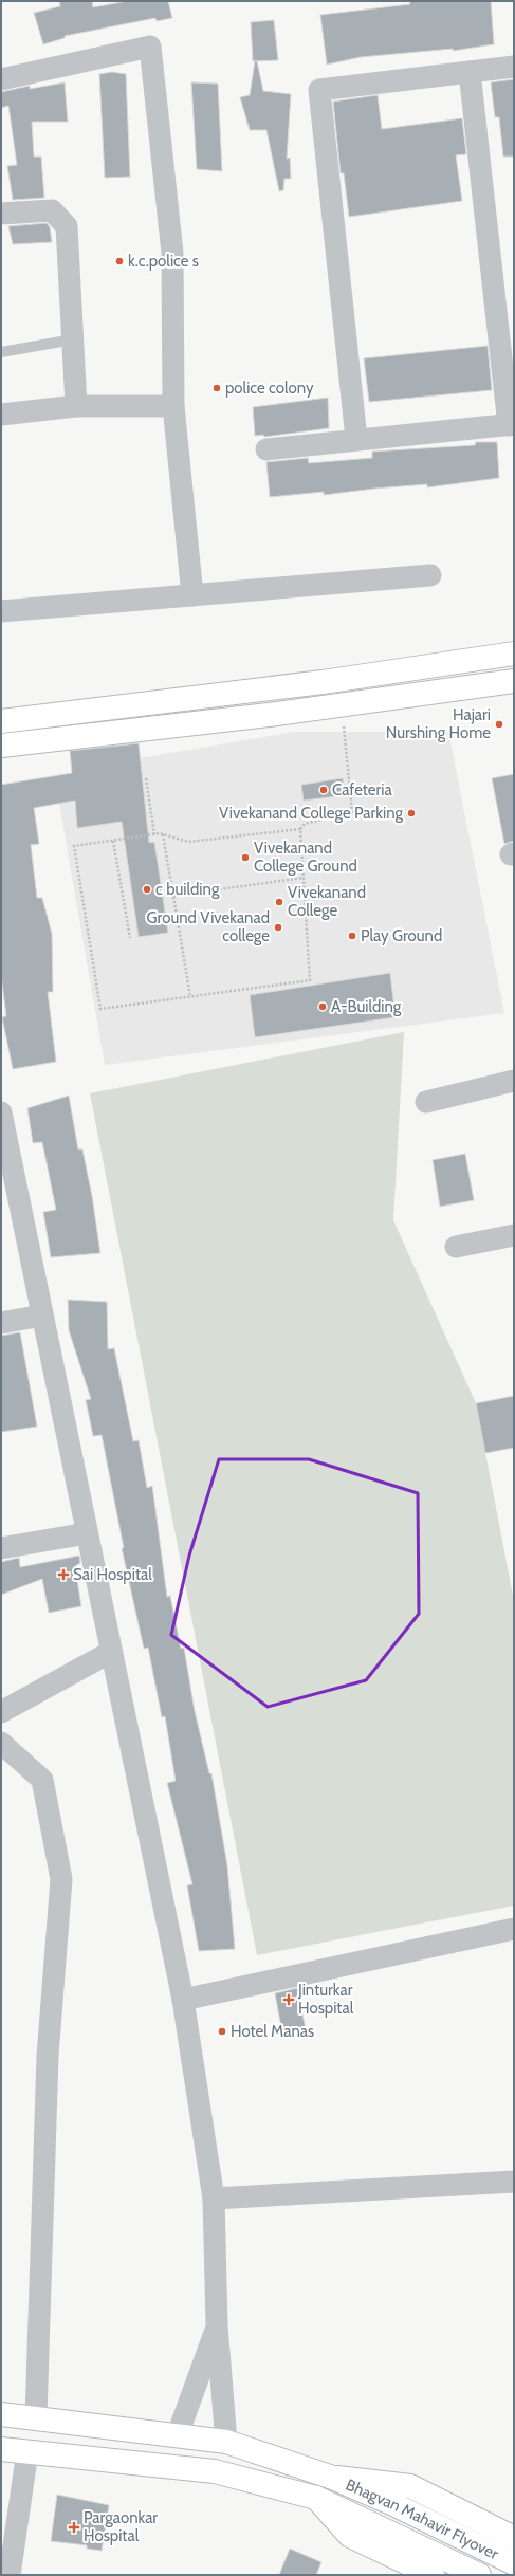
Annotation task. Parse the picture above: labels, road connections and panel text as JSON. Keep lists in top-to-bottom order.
{
  "streets": {
    "street": ["Bhagvan Mahavir Flyover"]
  },
  "places": {
    "other": [
      "k.c.police s",
      "police colony",
      "Hajari Nurshing Home",
      "Cafeteria",
      "Vivekanand College Parking",
      "Vivekanand College Ground",
      "c building",
      "Vivekanand College",
      "Ground Vivekanad college",
      "Play Ground",
      "A-Building",
      "Hotel Manas"
    ],
    "health": ["Sai Hospital", "Jinturkar Hospital", "Pargaonkar Hospital"]
  }
}
